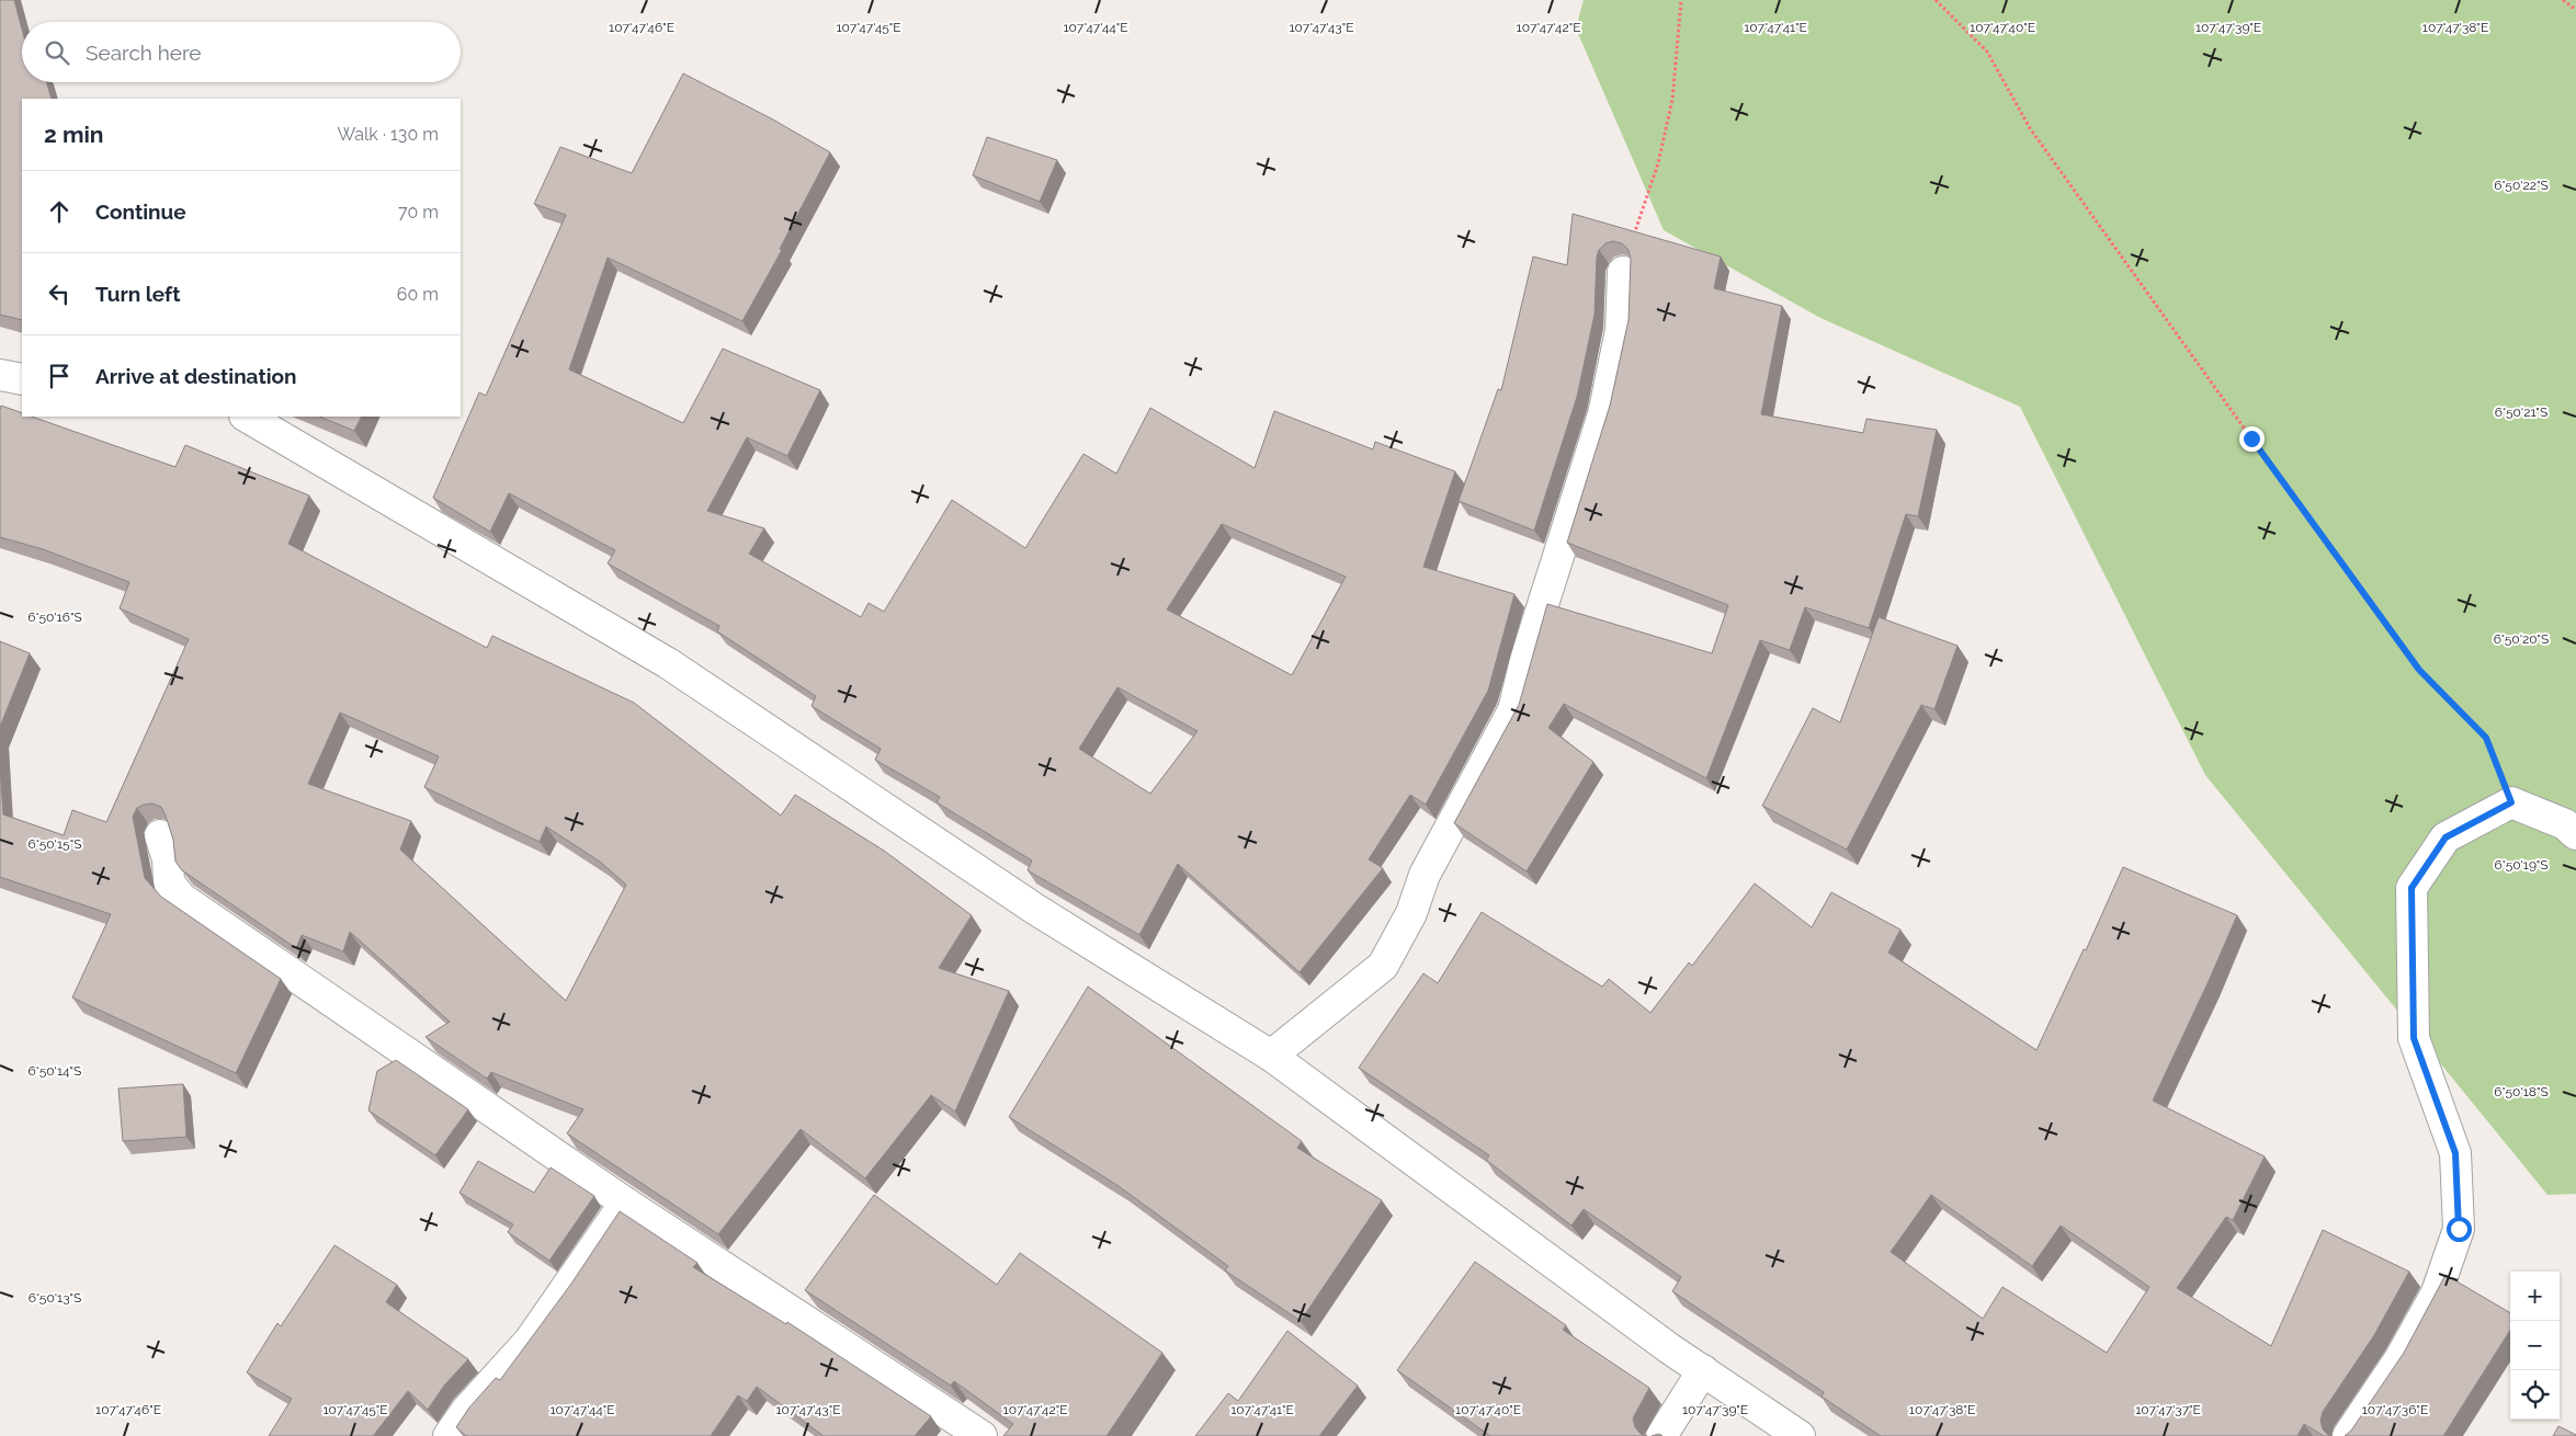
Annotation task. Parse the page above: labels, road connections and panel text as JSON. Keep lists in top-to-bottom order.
{
  "page": {
    "search": "Search here",
    "heading": ["2 min", "Walk · 130 m"],
    "list": [
      ["Continue", "70 m"],
      ["Turn left", "60 m"],
      "Arrive at destination"
    ],
    "map_buttons": ["+", "−"]
  },
  "coordinates": [
    "107°47'46\"E",
    "107°47'45\"E",
    "107°47'44\"E",
    "107°47'43\"E",
    "107°47'42\"E",
    "107°47'41\"E",
    "107°47'40\"E",
    "107°47'39\"E",
    "107°47'38\"E",
    "6°50'22\"S",
    "6°50'21\"S",
    "6°50'16\"S",
    "6°50'20\"S",
    "6°50'15\"S",
    "6°50'19\"S",
    "6°50'14\"S",
    "6°50'18\"S",
    "6°50'13\"S",
    "107°47'37\"E",
    "107°47'36\"E"
  ]
}
